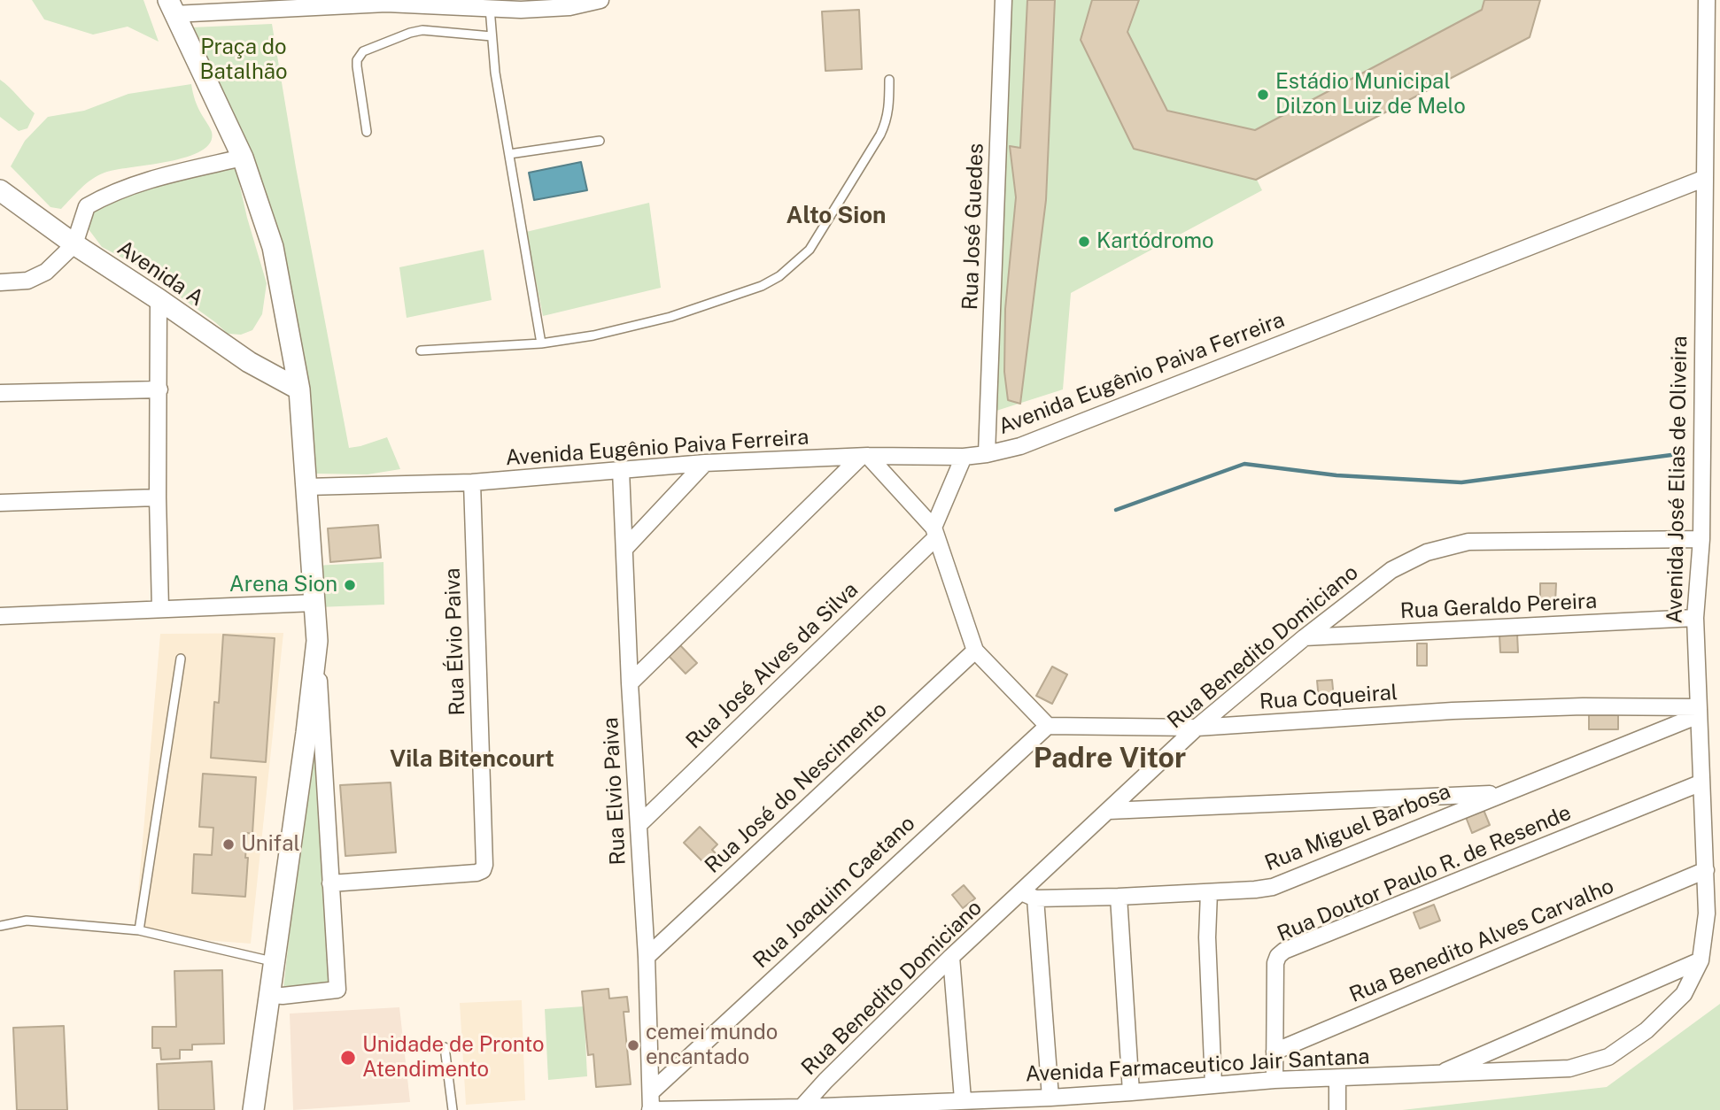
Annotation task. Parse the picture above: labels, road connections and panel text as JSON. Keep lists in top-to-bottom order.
{
  "streets": {
    "street": [
      "Rua José Guedes",
      "Avenida A",
      "Avenida Eugênio Paiva Ferreira",
      "Avenida José Elias de Oliveira",
      "Rua Geraldo Pereira",
      "Rua Élvio Paiva",
      "Rua Benedito Domiciano",
      "Rua José Alves da Silva",
      "Rua Coqueiral",
      "Rua José do Nescimento",
      "Rua Elvio Paiva",
      "Rua Miguel Barbosa",
      "Rua Doutor Paulo R. de Resende",
      "Rua Joaquim Caetano",
      "Rua Benedito Alves Carvalho",
      "Avenida Farmaceutico Jair Santana"
    ]
  },
  "crossings": [
    ["Rua José Guedes", "Avenida Eugênio Paiva Ferreira"],
    ["Avenida Eugênio Paiva Ferreira", "Avenida José Elias de Oliveira"],
    ["Avenida Eugênio Paiva Ferreira", "Rua Élvio Paiva"],
    ["Avenida Eugênio Paiva Ferreira", "Rua Elvio Paiva"],
    ["Avenida José Elias de Oliveira", "Rua Geraldo Pereira"],
    ["Avenida José Elias de Oliveira", "Rua Benedito Domiciano"],
    ["Avenida José Elias de Oliveira", "Rua Coqueiral"],
    ["Avenida José Elias de Oliveira", "Rua Miguel Barbosa"],
    ["Avenida José Elias de Oliveira", "Rua Doutor Paulo R. de Resende"],
    ["Avenida José Elias de Oliveira", "Rua Benedito Alves Carvalho"],
    ["Avenida José Elias de Oliveira", "Avenida Farmaceutico Jair Santana"],
    ["Rua Geraldo Pereira", "Rua Benedito Domiciano"],
    ["Rua Benedito Domiciano", "Rua Coqueiral"],
    ["Rua Benedito Domiciano", "Rua Miguel Barbosa"],
    ["Rua Benedito Domiciano", "Avenida Farmaceutico Jair Santana"],
    ["Rua José Alves da Silva", "Rua Elvio Paiva"],
    ["Rua Coqueiral", "Rua Miguel Barbosa"],
    ["Rua Coqueiral", "Rua Joaquim Caetano"],
    ["Rua José do Nescimento", "Rua Elvio Paiva"],
    ["Rua Elvio Paiva", "Rua Joaquim Caetano"],
    ["Rua Elvio Paiva", "Avenida Farmaceutico Jair Santana"],
    ["Rua Doutor Paulo R. de Resende", "Rua Benedito Alves Carvalho"],
    ["Rua Doutor Paulo R. de Resende", "Avenida Farmaceutico Jair Santana"]
  ],
  "districts": ["Alto Sion", "Padre Vitor", "Vila Bitencourt"],
  "parks": ["Praça do Batalhão"],
  "places": [
    "Estádio Municipal Dilzon Luiz de Melo",
    "Kartódromo",
    "Arena Sion",
    "Unifal",
    "cemei mundo encantado",
    "Unidade de Pronto Atendimento"
  ]
}
